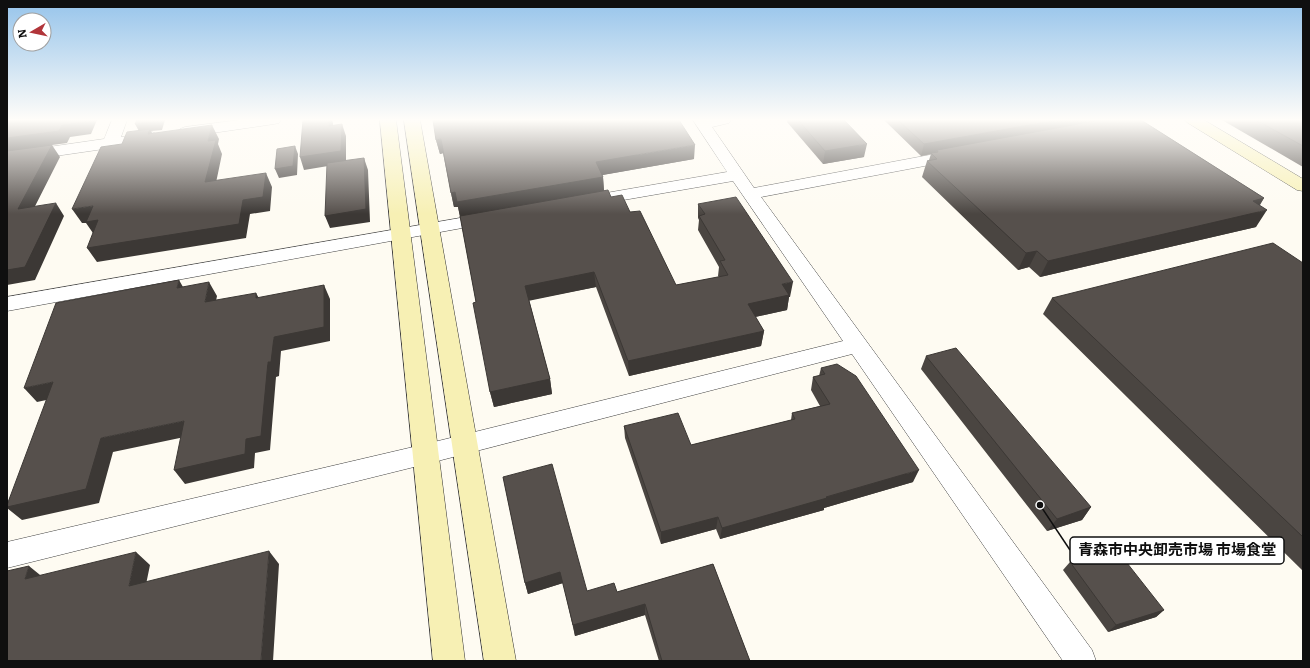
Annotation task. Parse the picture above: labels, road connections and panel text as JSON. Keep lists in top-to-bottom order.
{
  "places": ["青森市中央卸売市場 市場食堂"],
  "north": "left"
}
